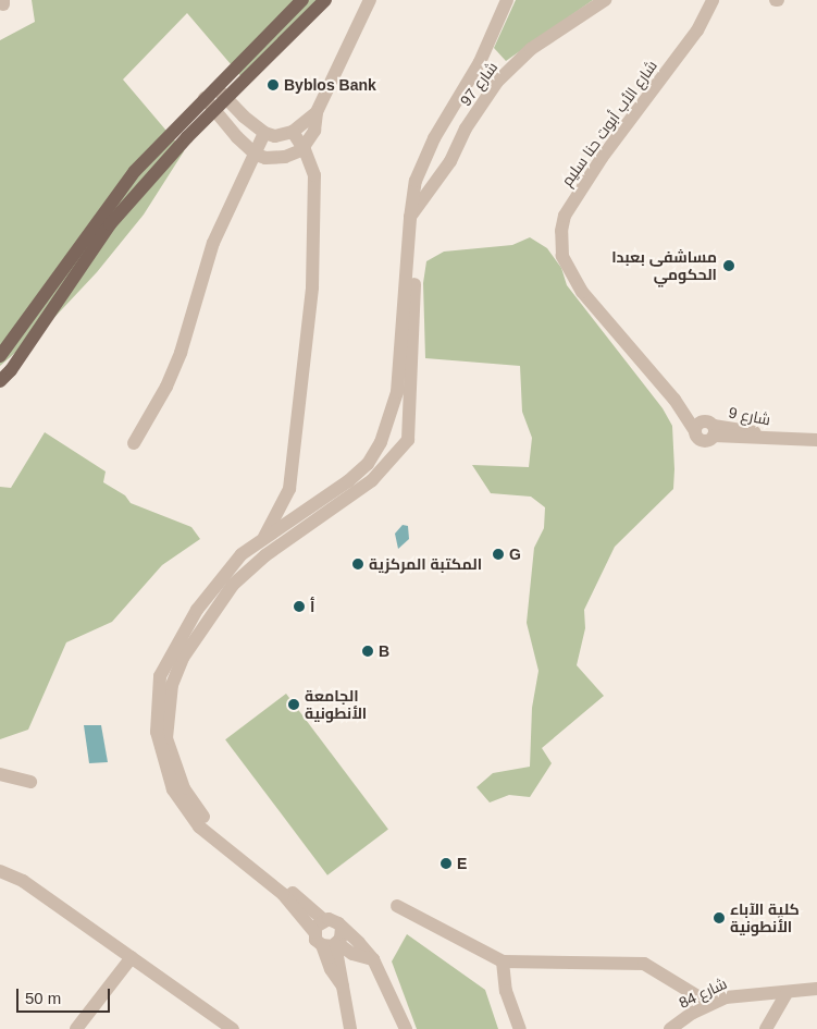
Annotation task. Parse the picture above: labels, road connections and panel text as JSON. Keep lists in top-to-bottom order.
{
  "streets": {
    "street": [
      "شارع 97",
      "شارع الأب أبوت حنا سليم",
      "شارع 9",
      "شارع 84"
    ]
  },
  "crossings": [
    ["شارع الأب أبوت حنا سليم", "شارع 9"]
  ],
  "places": [
    "Byblos Bank",
    "مساشفى بعبدا الحكومي",
    "G",
    "المكتبة المركزية",
    "أ",
    "B",
    "الجامعة الأنطونية",
    "E",
    "كلية الآباء الأنطونية"
  ],
  "scale_bar": "50 m"
}
